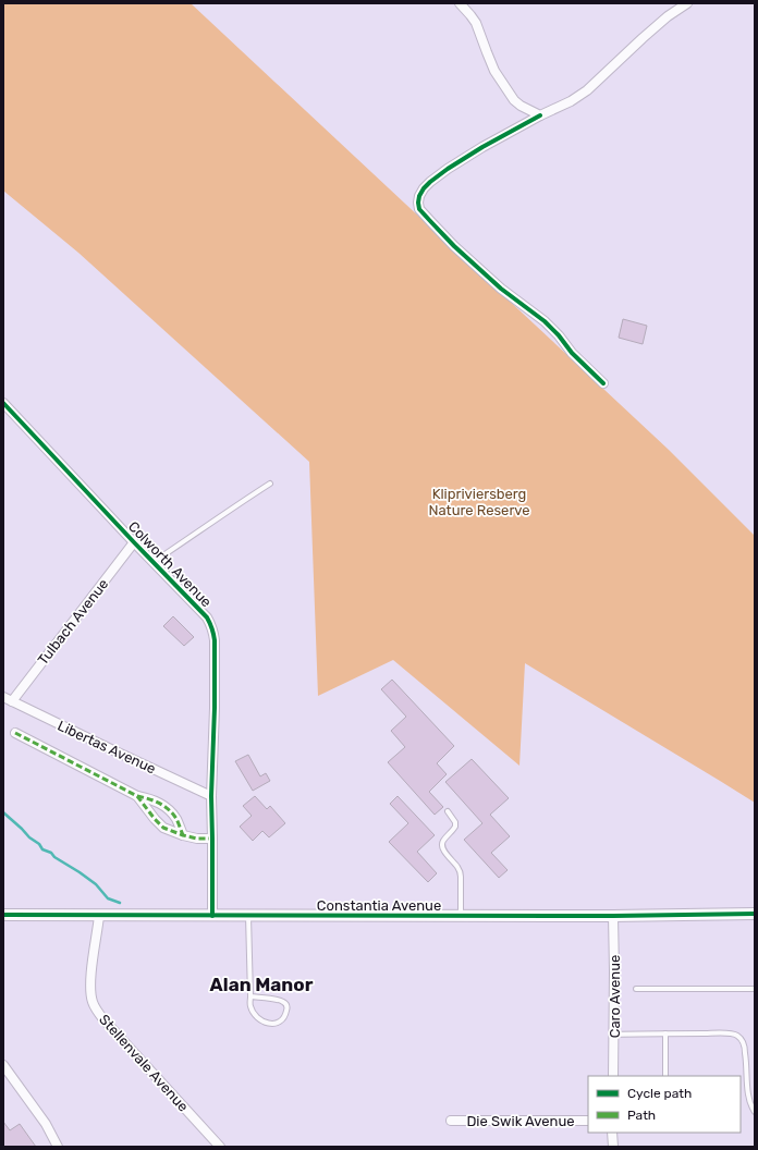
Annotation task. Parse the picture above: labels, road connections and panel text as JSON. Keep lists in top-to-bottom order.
{
  "streets": {
    "street": [
      "Colworth Avenue",
      "Tulbach Avenue",
      "Libertas Avenue",
      "Constantia Avenue",
      "Caro Avenue",
      "Stellenvale Avenue",
      "Die Swik Avenue"
    ]
  },
  "crossings": [
    ["Colworth Avenue", "Tulbach Avenue"],
    ["Colworth Avenue", "Libertas Avenue"],
    ["Colworth Avenue", "Constantia Avenue"],
    ["Tulbach Avenue", "Libertas Avenue"],
    ["Constantia Avenue", "Caro Avenue"],
    ["Constantia Avenue", "Stellenvale Avenue"]
  ],
  "districts": ["Alan Manor"],
  "parks": ["Klipriviersberg Nature Reserve"],
  "legend": ["Cycle path", "Path"]
}
